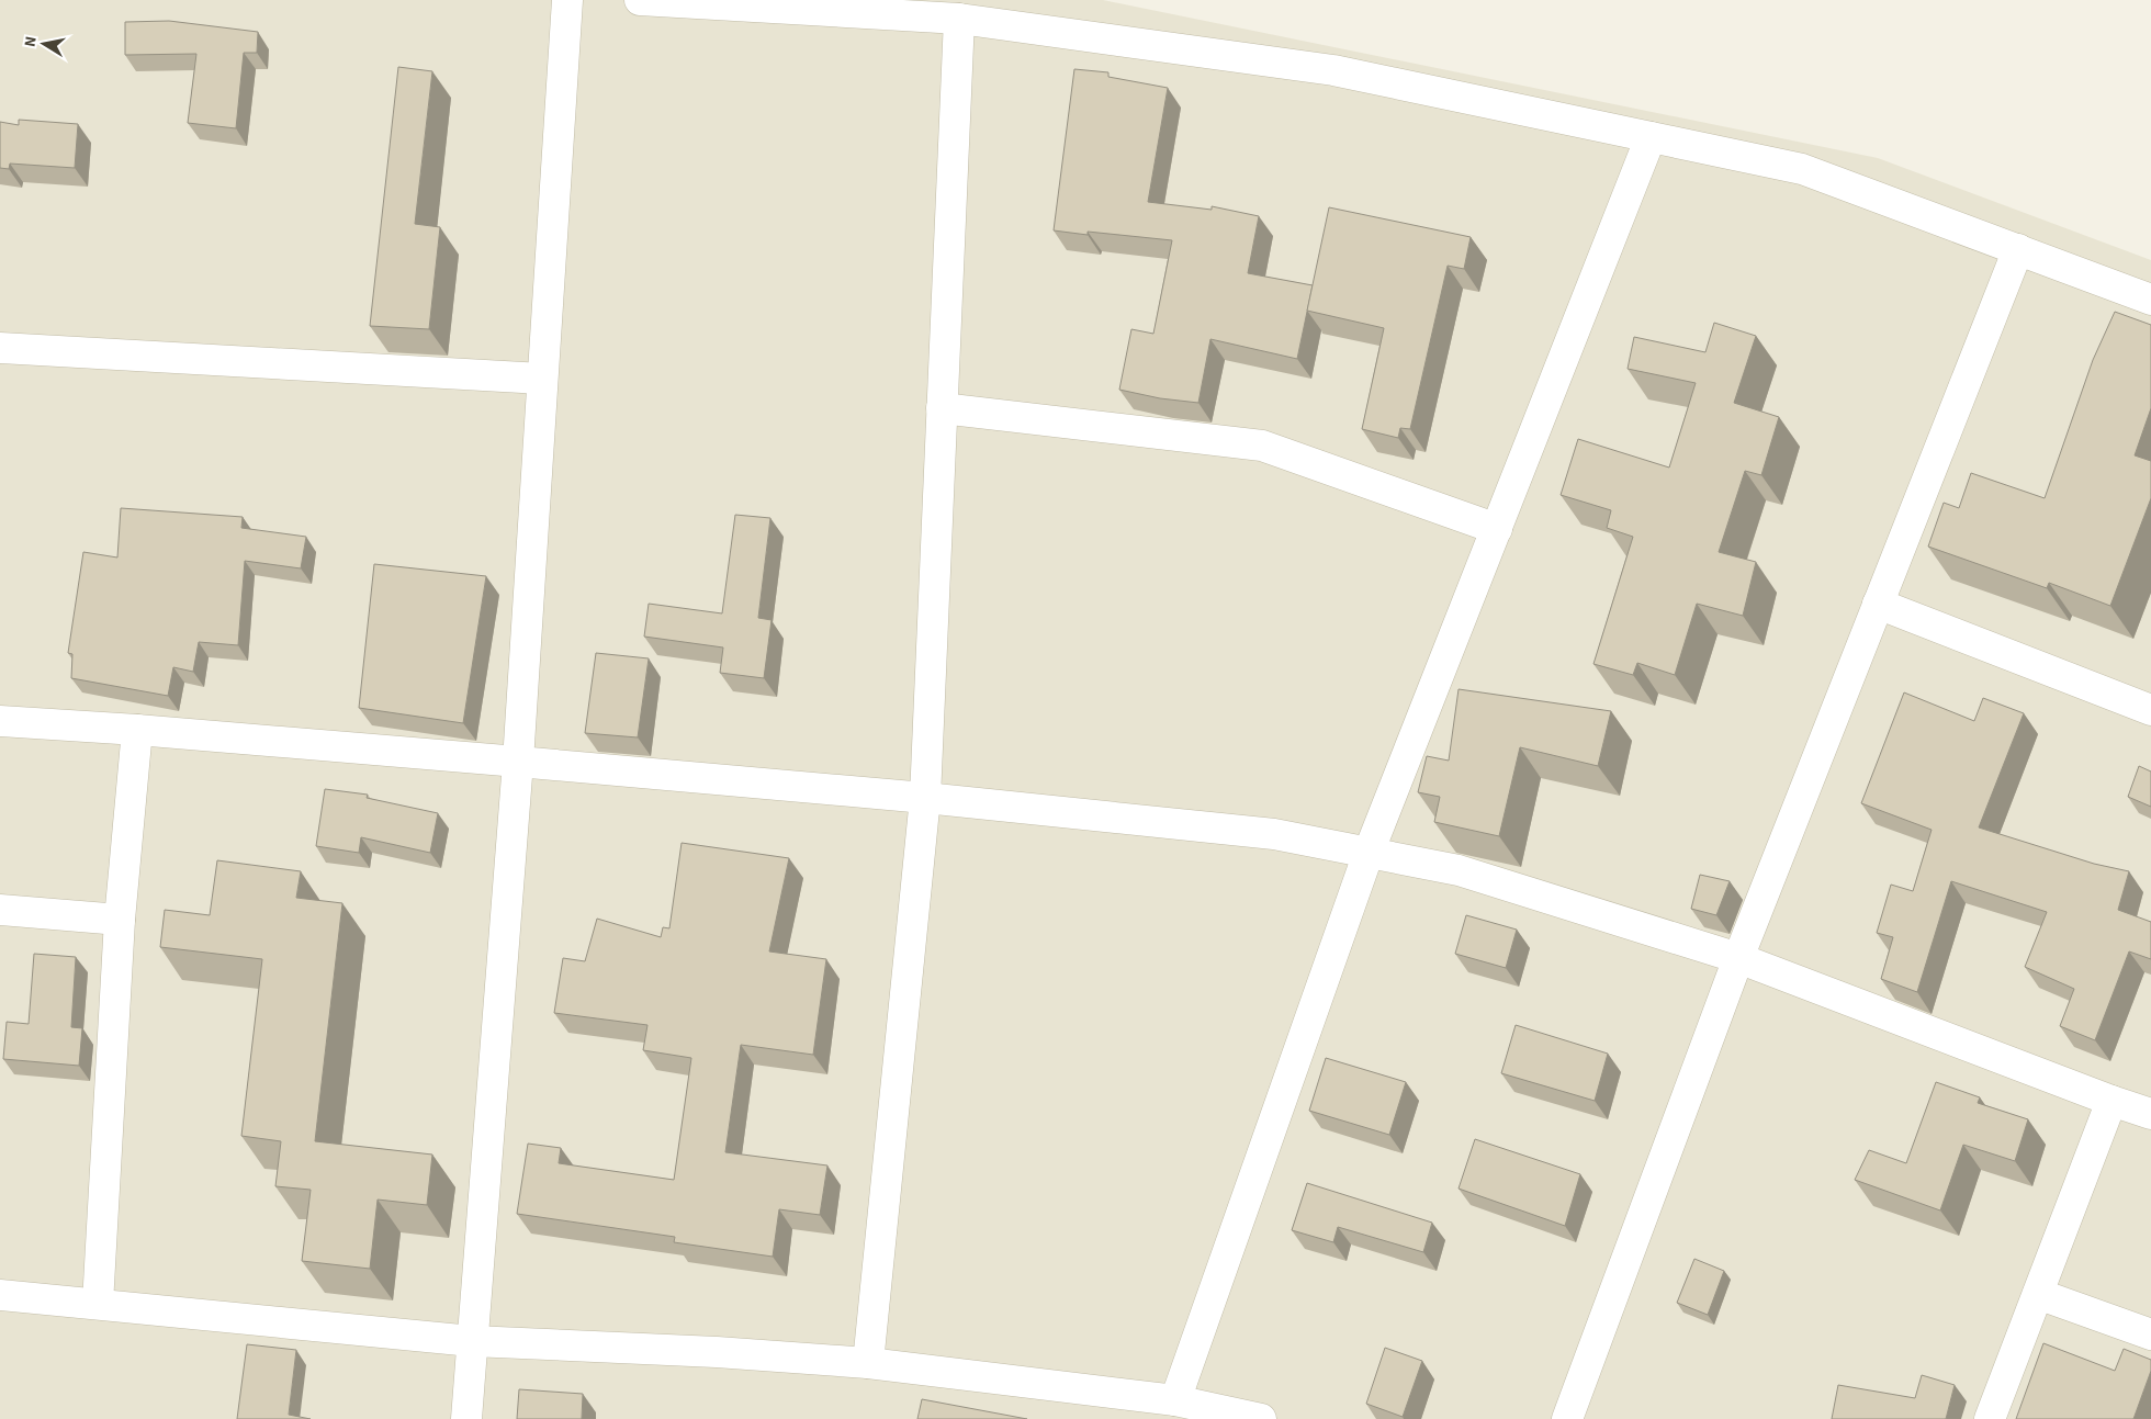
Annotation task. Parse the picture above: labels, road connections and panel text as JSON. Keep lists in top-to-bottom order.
{
  "north": "left"
}
